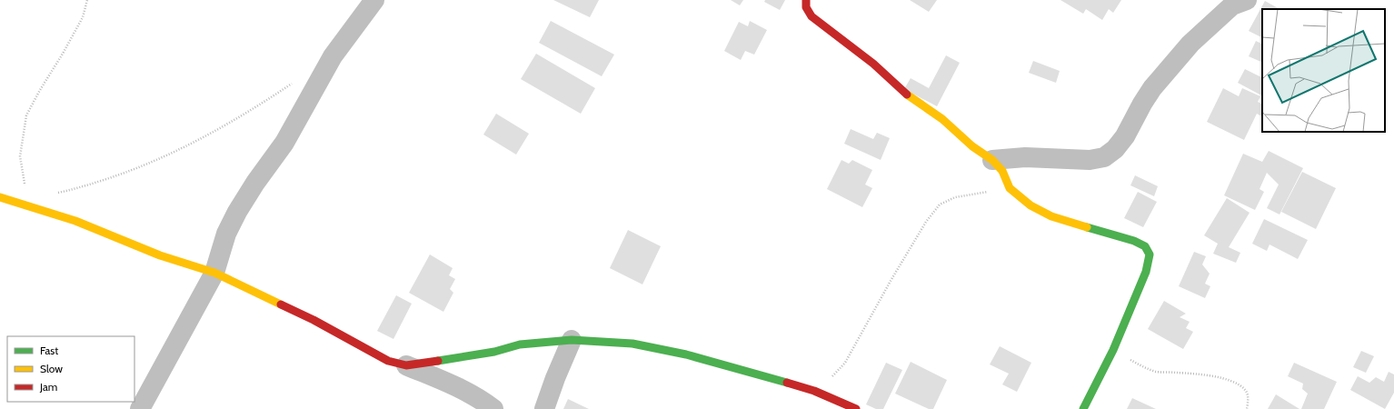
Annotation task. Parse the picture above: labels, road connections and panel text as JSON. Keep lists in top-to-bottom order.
{
  "legend": ["Fast", "Slow", "Jam"]
}
